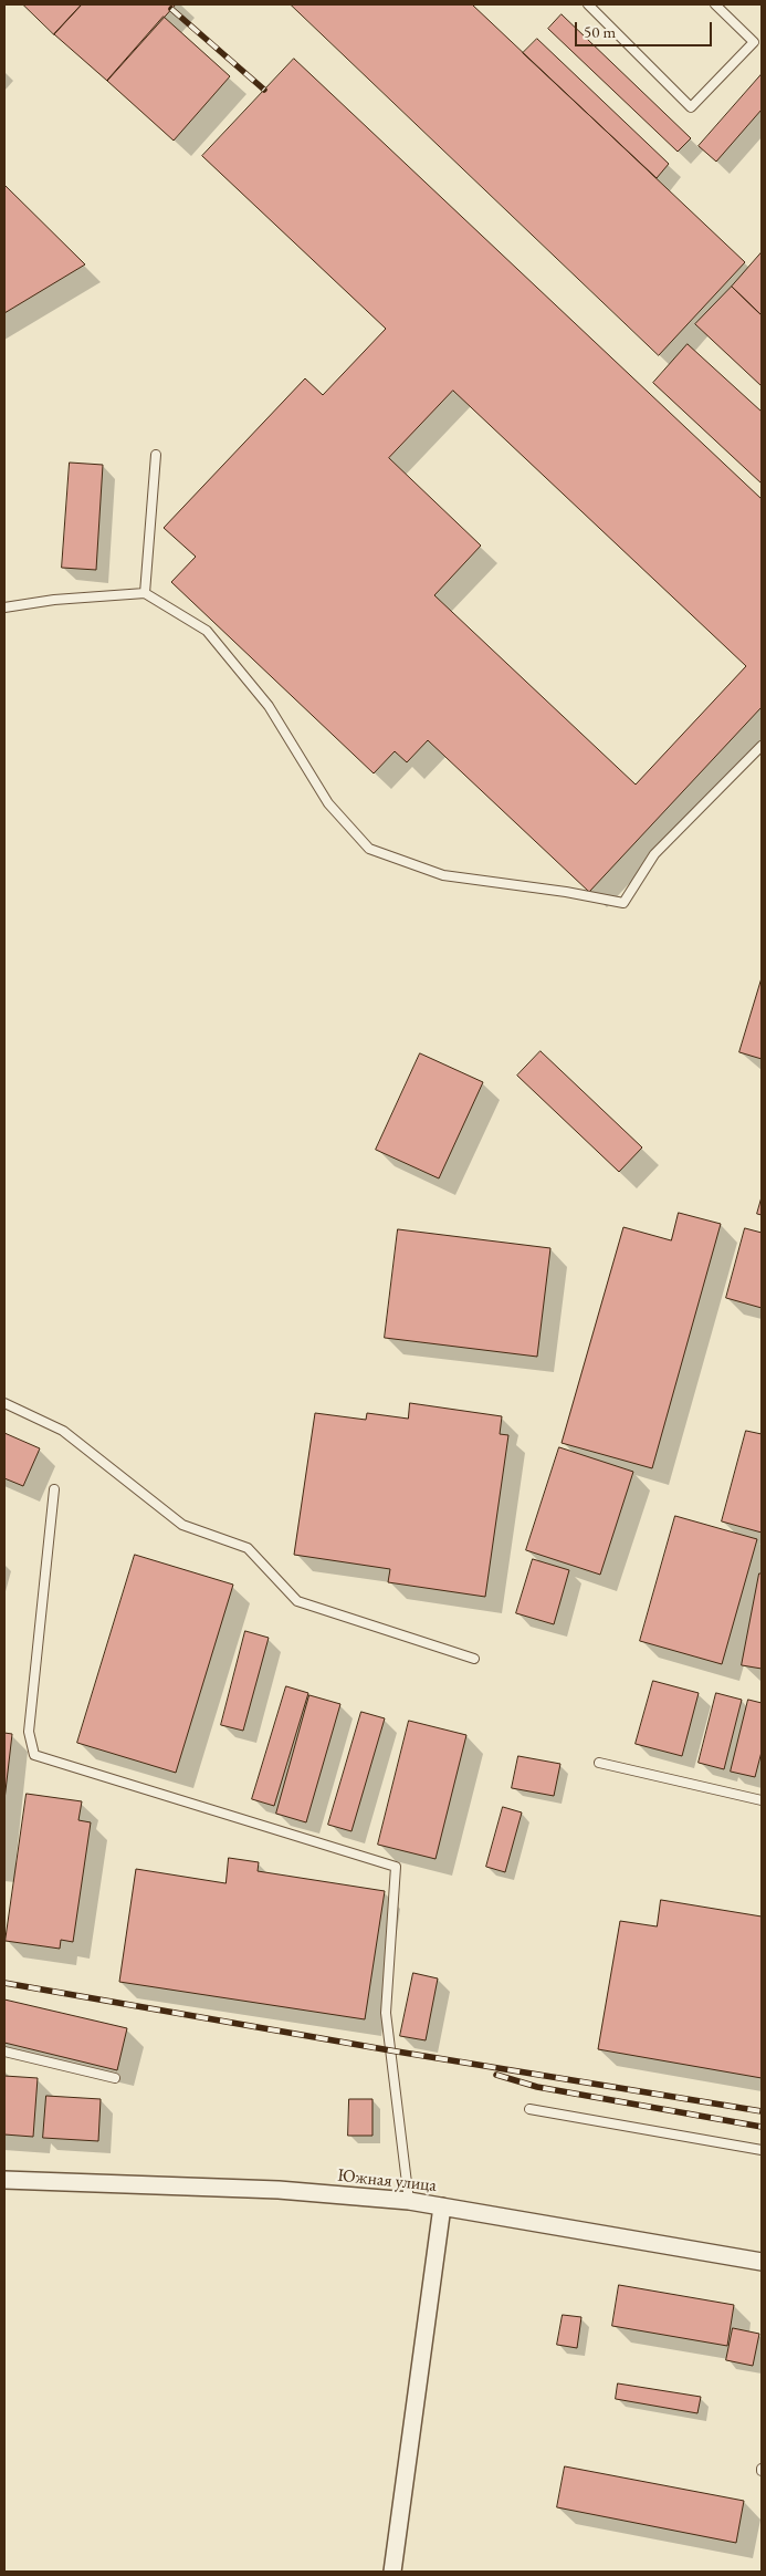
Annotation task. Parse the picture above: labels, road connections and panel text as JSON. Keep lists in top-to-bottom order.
{
  "streets": {
    "street": ["Южная улица"]
  },
  "scale_bar": "50 m"
}
